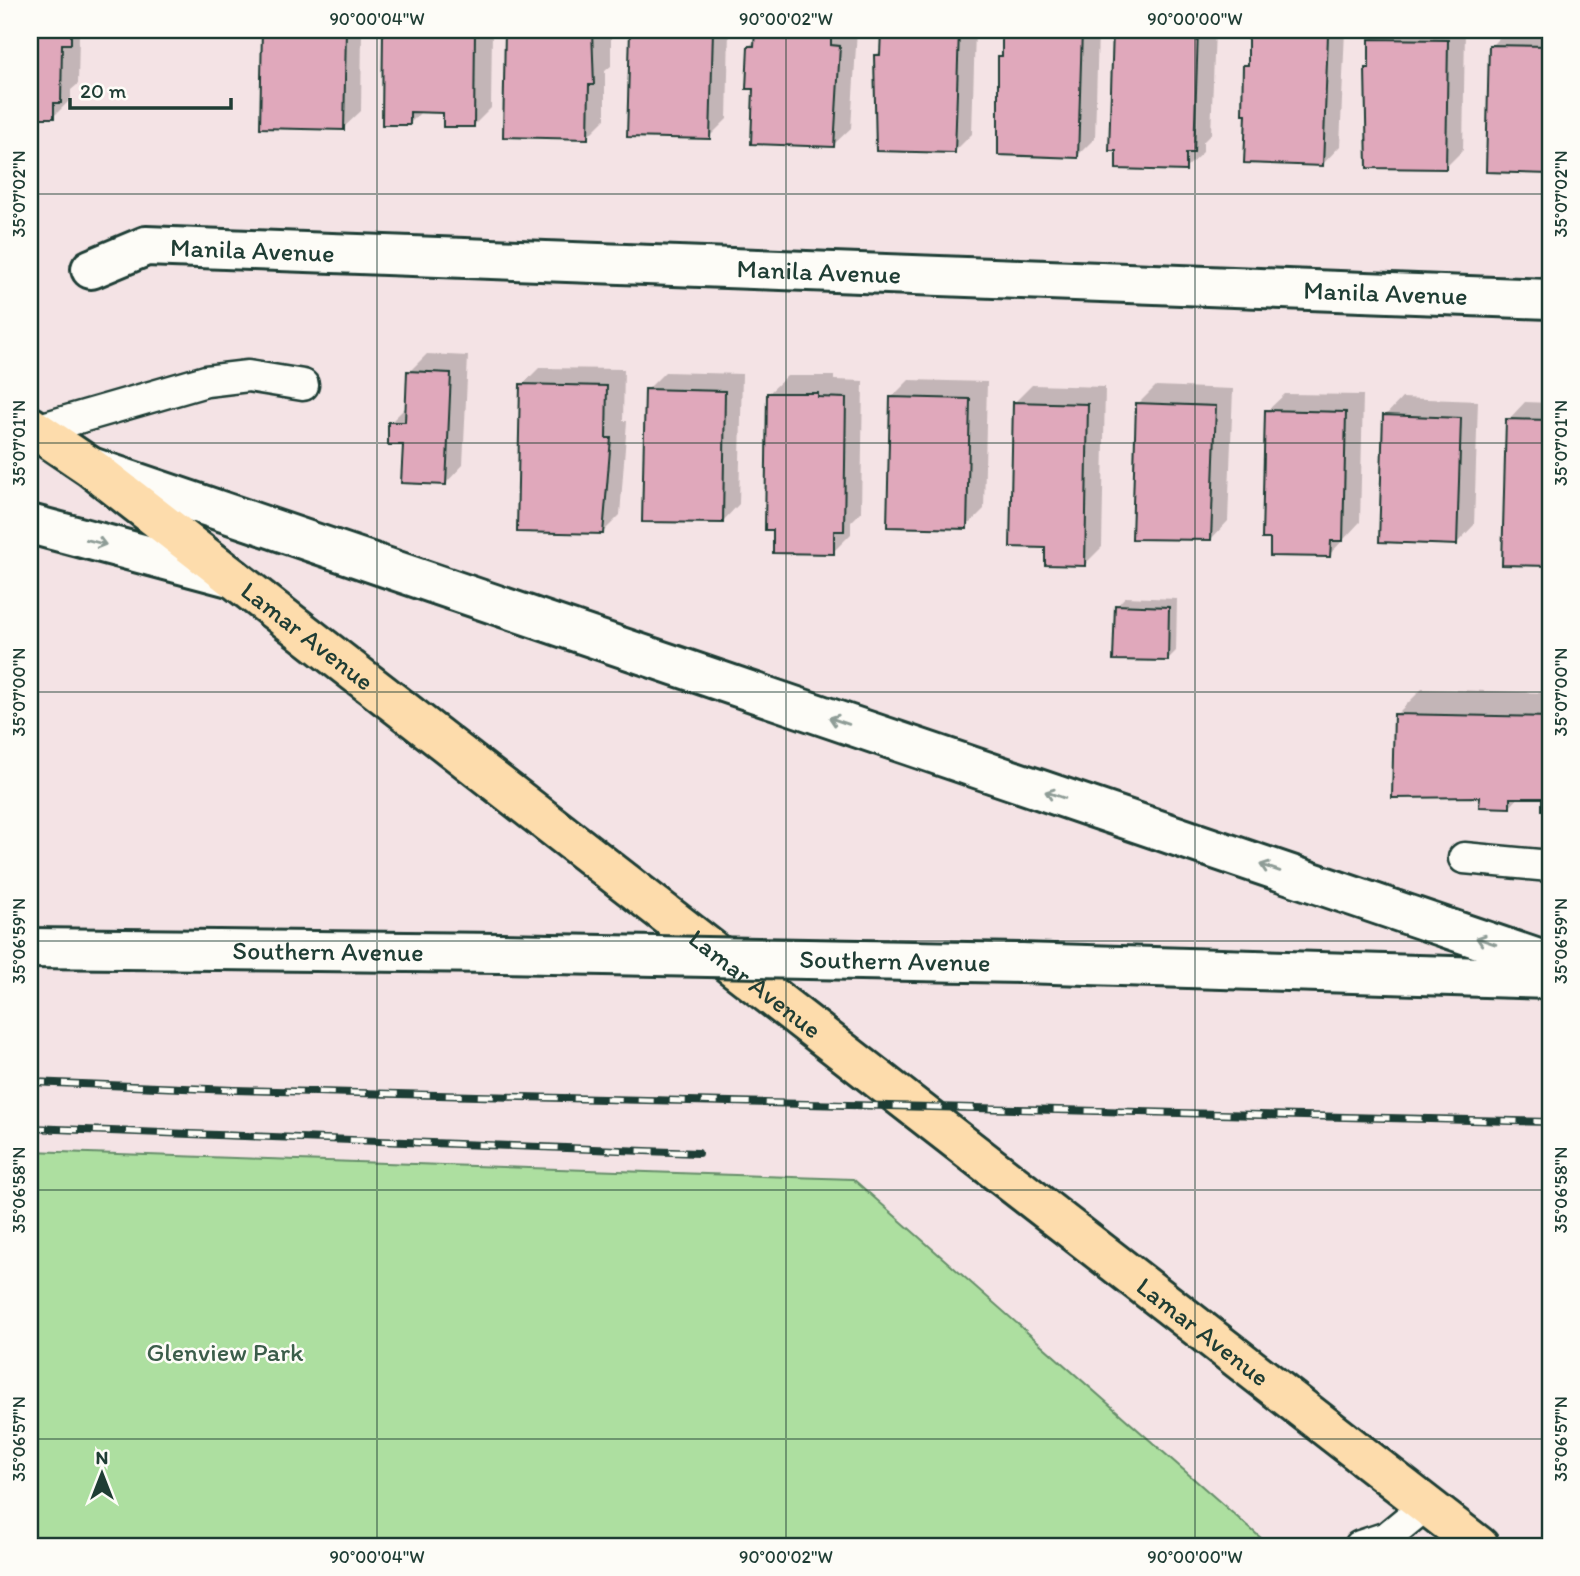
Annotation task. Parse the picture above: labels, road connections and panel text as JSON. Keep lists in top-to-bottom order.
{
  "streets": {
    "main road": ["Manila Avenue", "Lamar Avenue", "Southern Avenue"]
  },
  "parks": ["Glenview Park"],
  "scale_bar": "20 m",
  "north": "top",
  "coordinates": [
    "90°00'04\"W",
    "90°00'02\"W",
    "90°00'00\"W",
    "35°07'02\"N",
    "35°07'01\"N",
    "35°07'00\"N",
    "35°06'59\"N",
    "35°06'58\"N",
    "35°06'57\"N"
  ]
}
